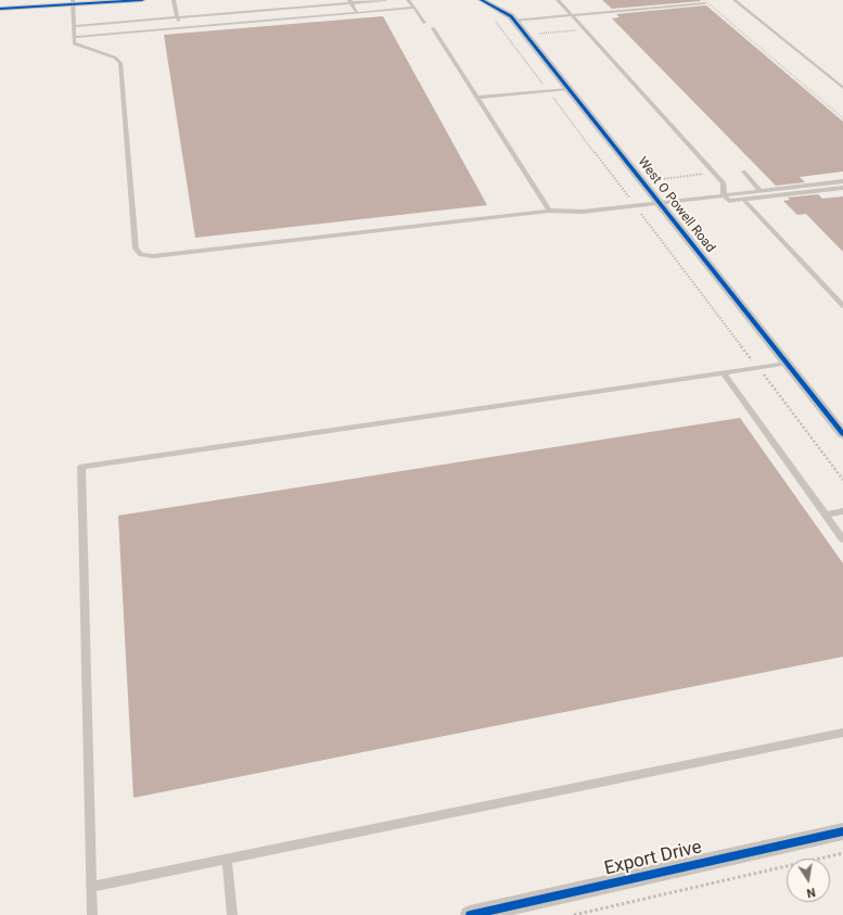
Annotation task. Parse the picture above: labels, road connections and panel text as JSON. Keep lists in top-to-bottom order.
{
  "streets": {
    "street": ["West O Powell Road", "Export Drive"]
  },
  "north": "bottom"
}
